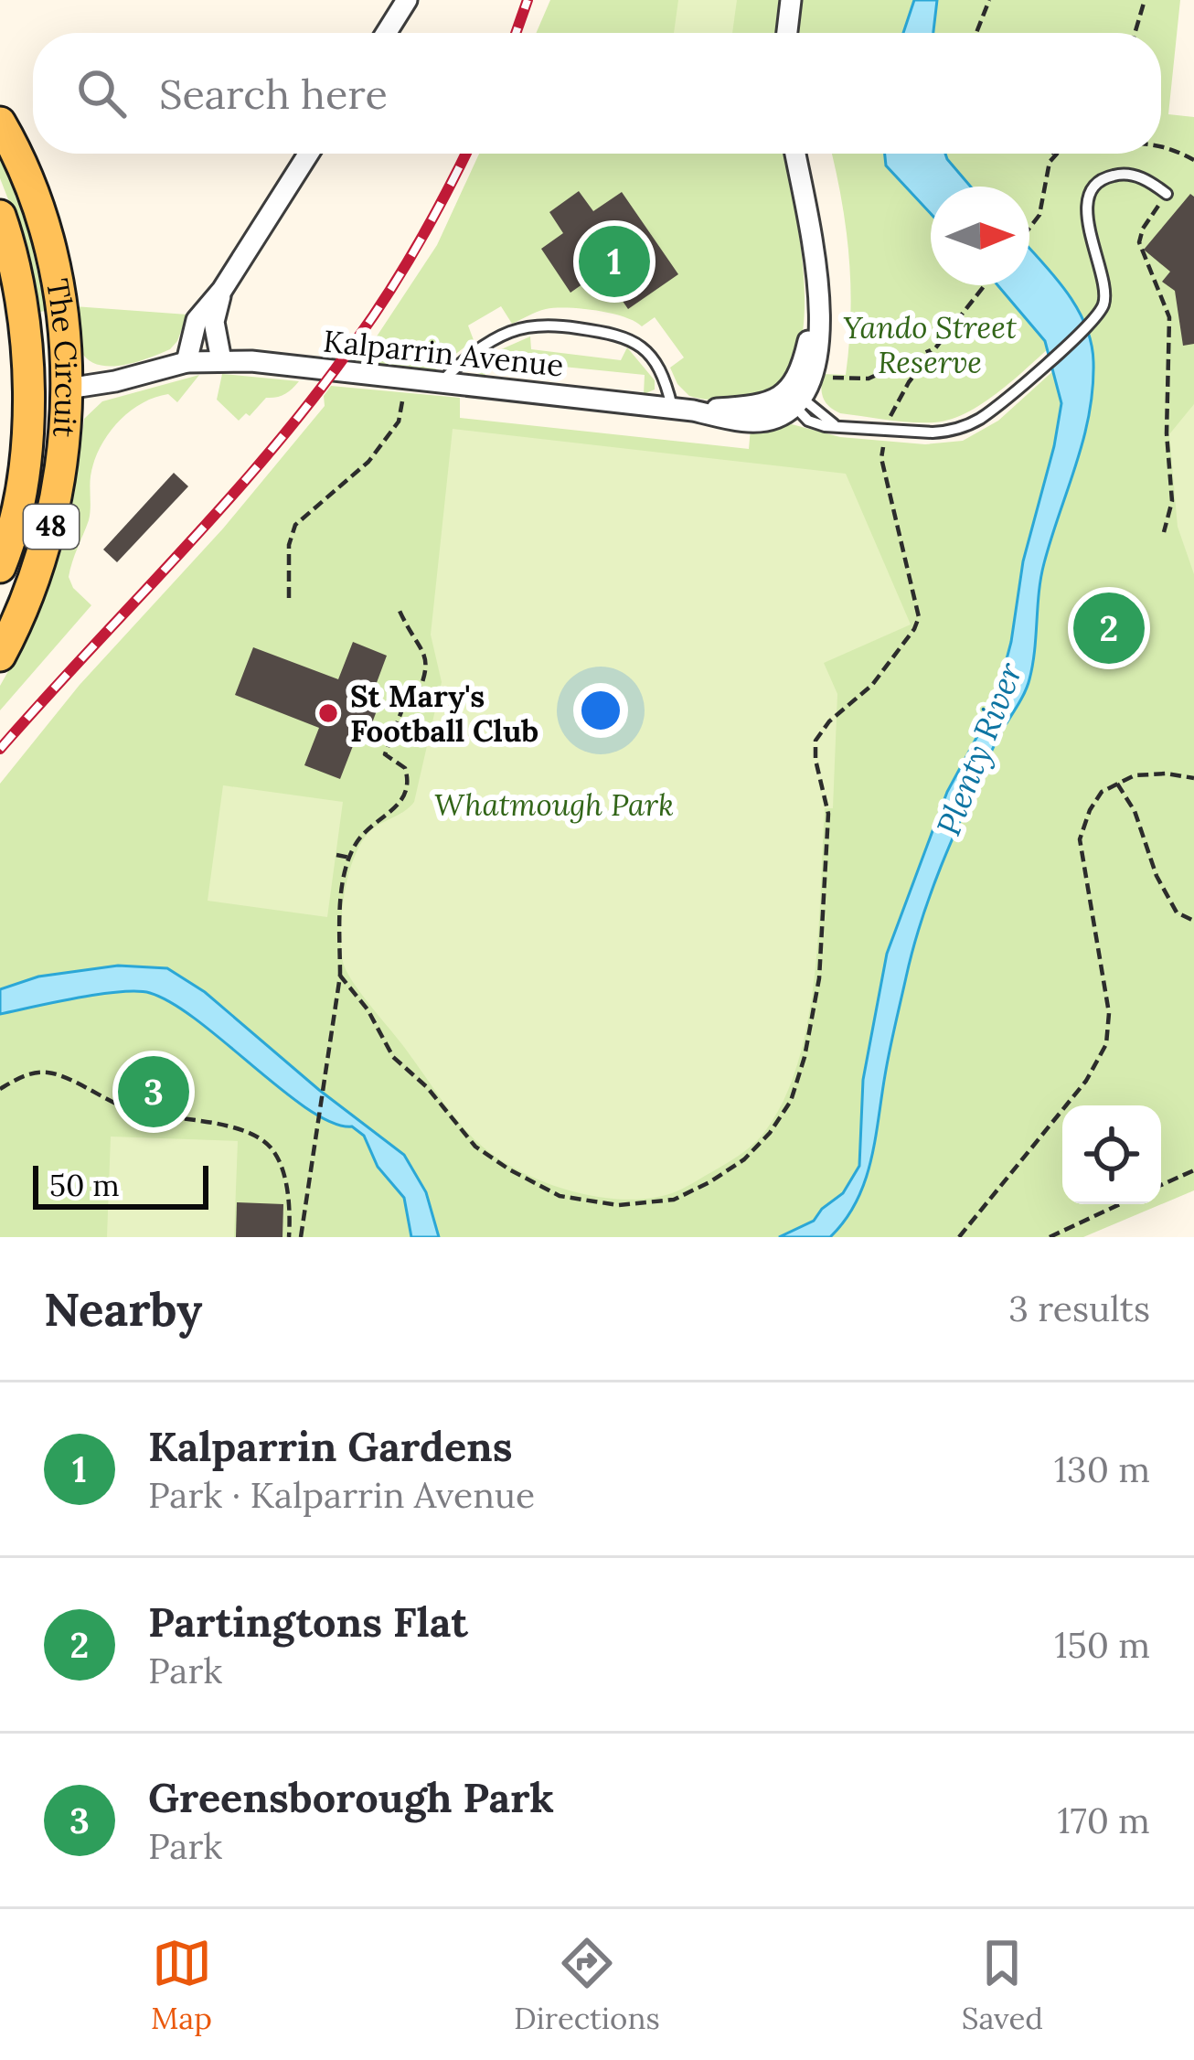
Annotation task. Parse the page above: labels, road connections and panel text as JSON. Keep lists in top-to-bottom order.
{
  "streets": {
    "main road": ["The Circuit", "48"],
    "street": ["Kalparrin Avenue"]
  },
  "crossings": [
    ["Kalparrin Avenue", "The Circuit"]
  ],
  "water": ["Plenty River"],
  "parks": ["Yando Street Reserve", "Whatmough Park"],
  "places": ["St Mary's Football Club"],
  "scale_bar": "50 m",
  "north": "right",
  "page": {
    "search": "Search here",
    "pins": ["1", "2", "3"],
    "scale": "50 m",
    "heading": ["Nearby", "3 results"],
    "list": [
      {
        "mark": "1",
        "name": "Kalparrin Gardens",
        "note": "Park · Kalparrin Avenue",
        "value": "130 m"
      },
      {
        "mark": "2",
        "name": "Partingtons Flat",
        "note": "Park",
        "value": "150 m"
      },
      {
        "mark": "3",
        "name": "Greensborough Park",
        "note": "Park",
        "value": "170 m"
      }
    ],
    "nav": ["Map", "Directions", "Saved"]
  }
}
